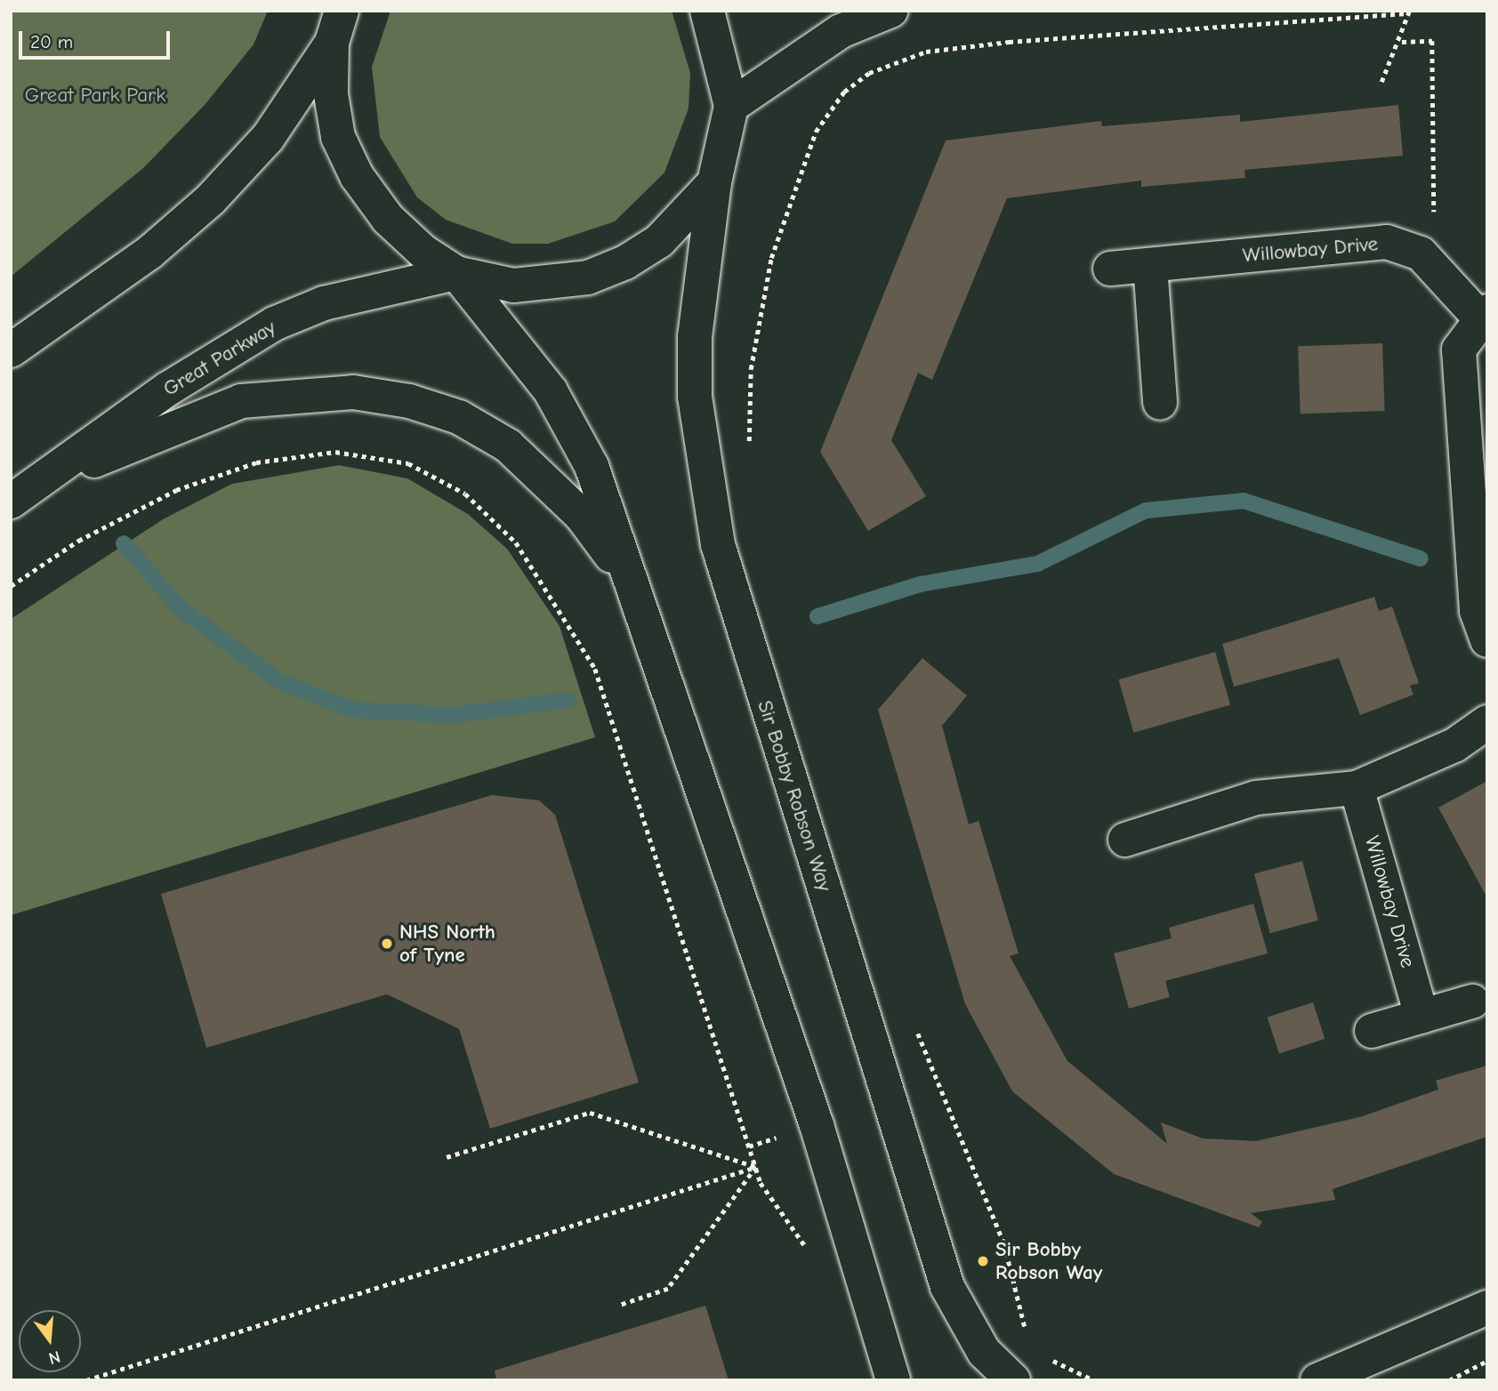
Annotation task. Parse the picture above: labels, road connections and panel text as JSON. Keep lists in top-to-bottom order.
{
  "streets": {
    "street": ["Willowbay Drive", "Great Parkway", "Sir Bobby Robson Way"]
  },
  "crossings": [
    ["Great Parkway", "Sir Bobby Robson Way"]
  ],
  "parks": ["Great Park Park"],
  "places": ["NHS North of Tyne", "Sir Bobby Robson Way"],
  "scale_bar": "20 m",
  "north": "bottom"
}
